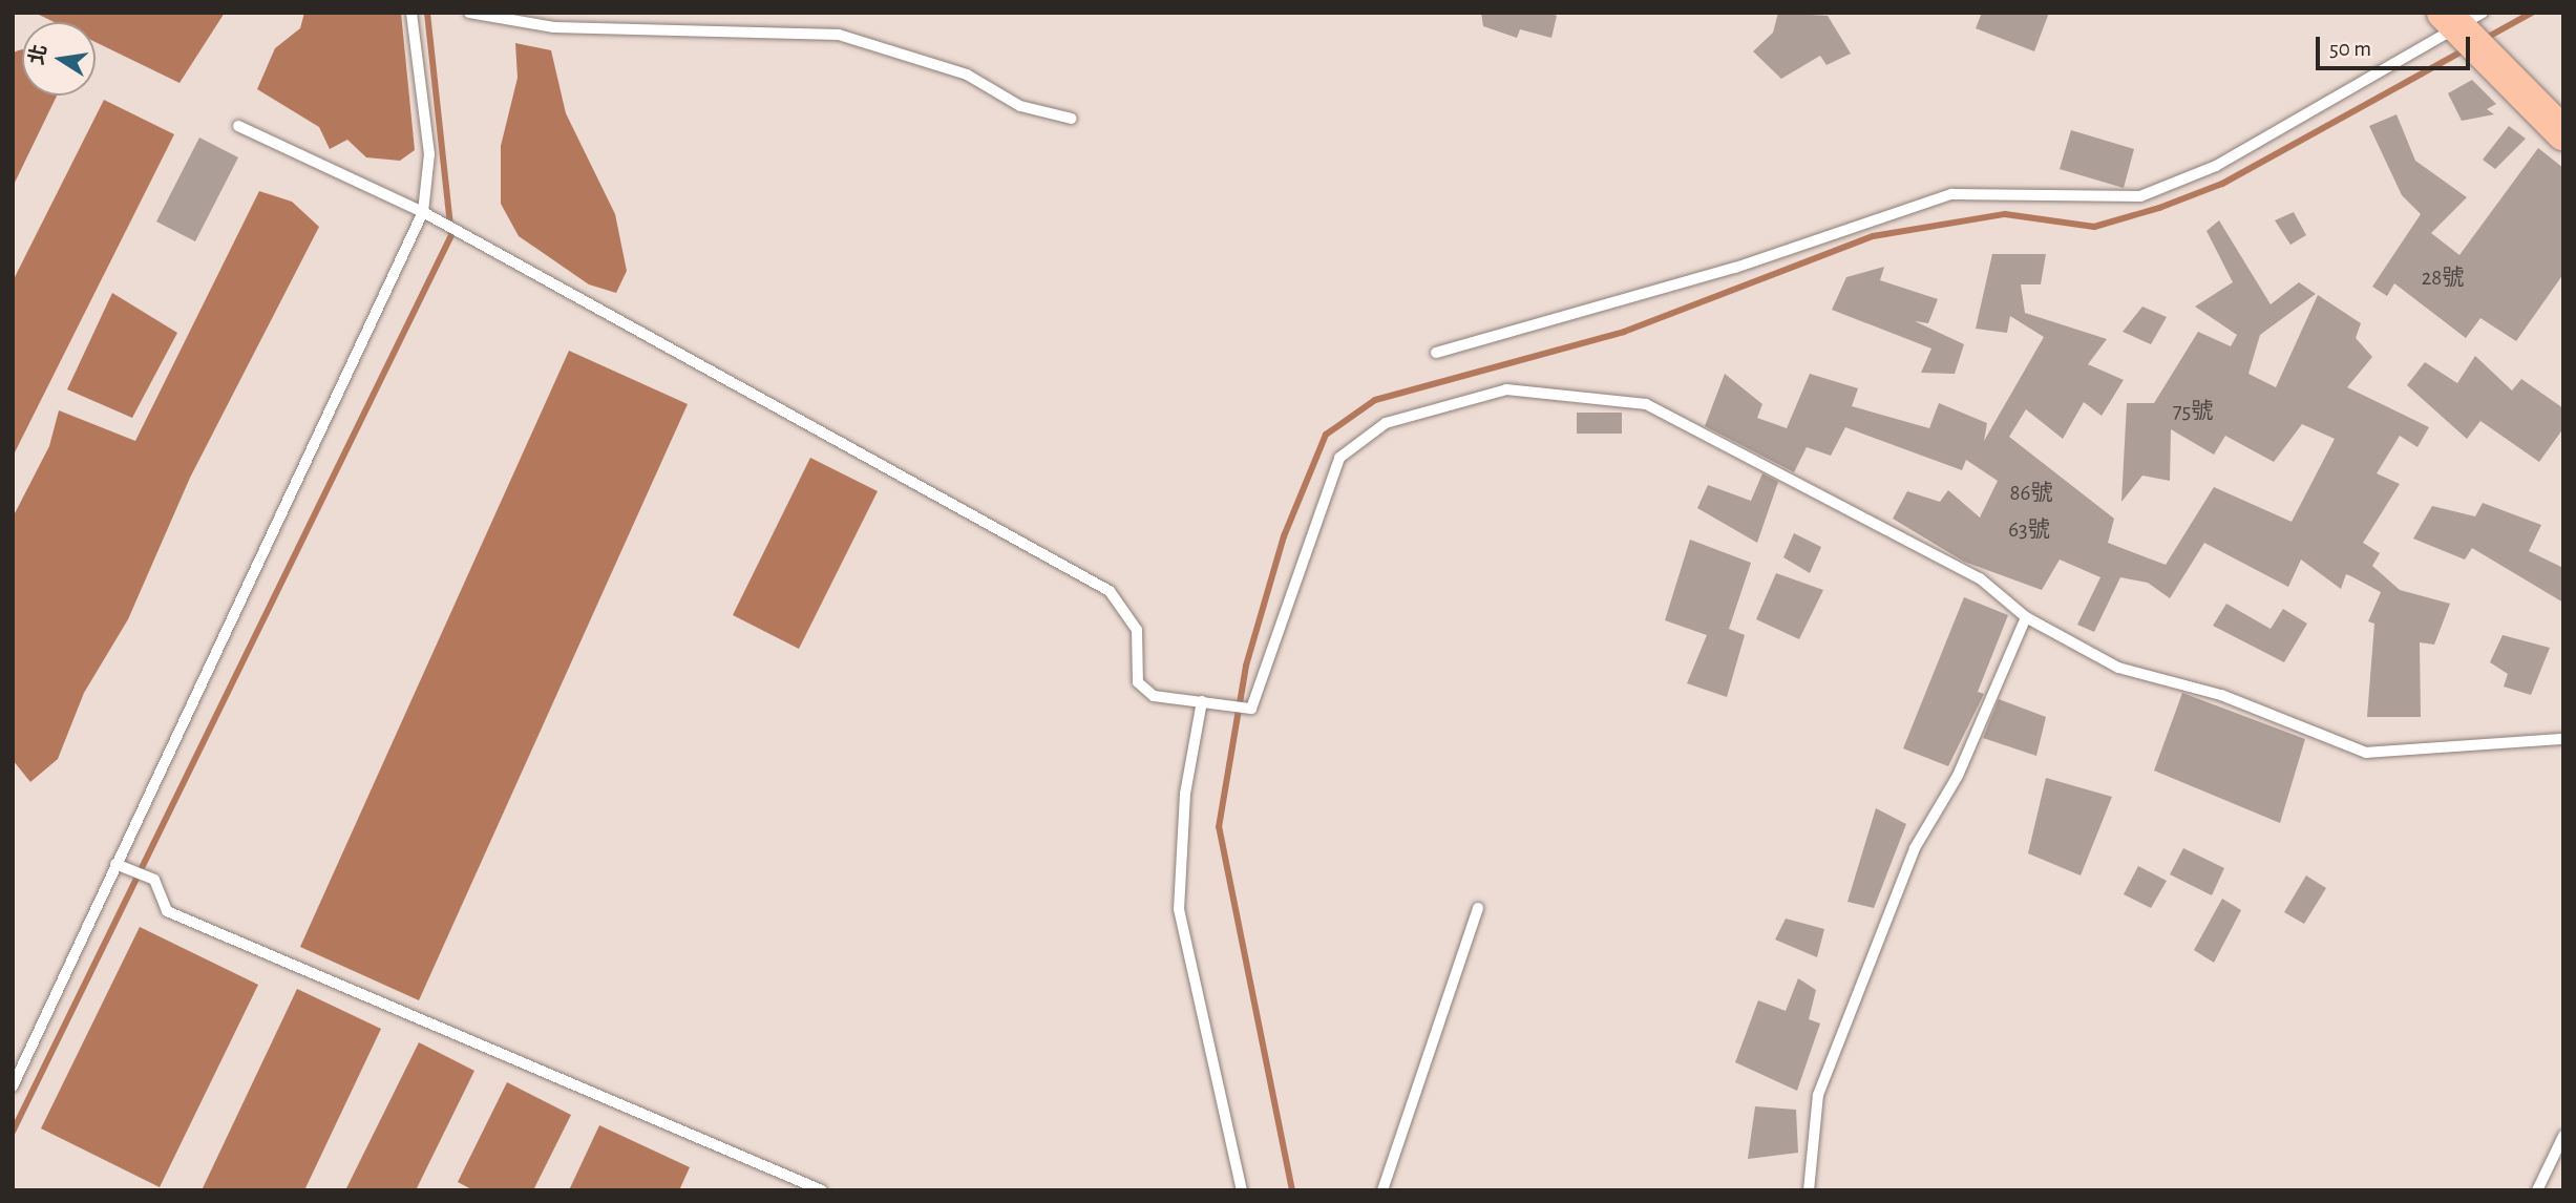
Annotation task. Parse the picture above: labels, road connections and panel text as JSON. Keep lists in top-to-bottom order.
{
  "house_numbers": [
    "28號",
    "75號",
    "86號",
    "63號"
  ],
  "scale_bar": "50 m",
  "north": "left"
}
